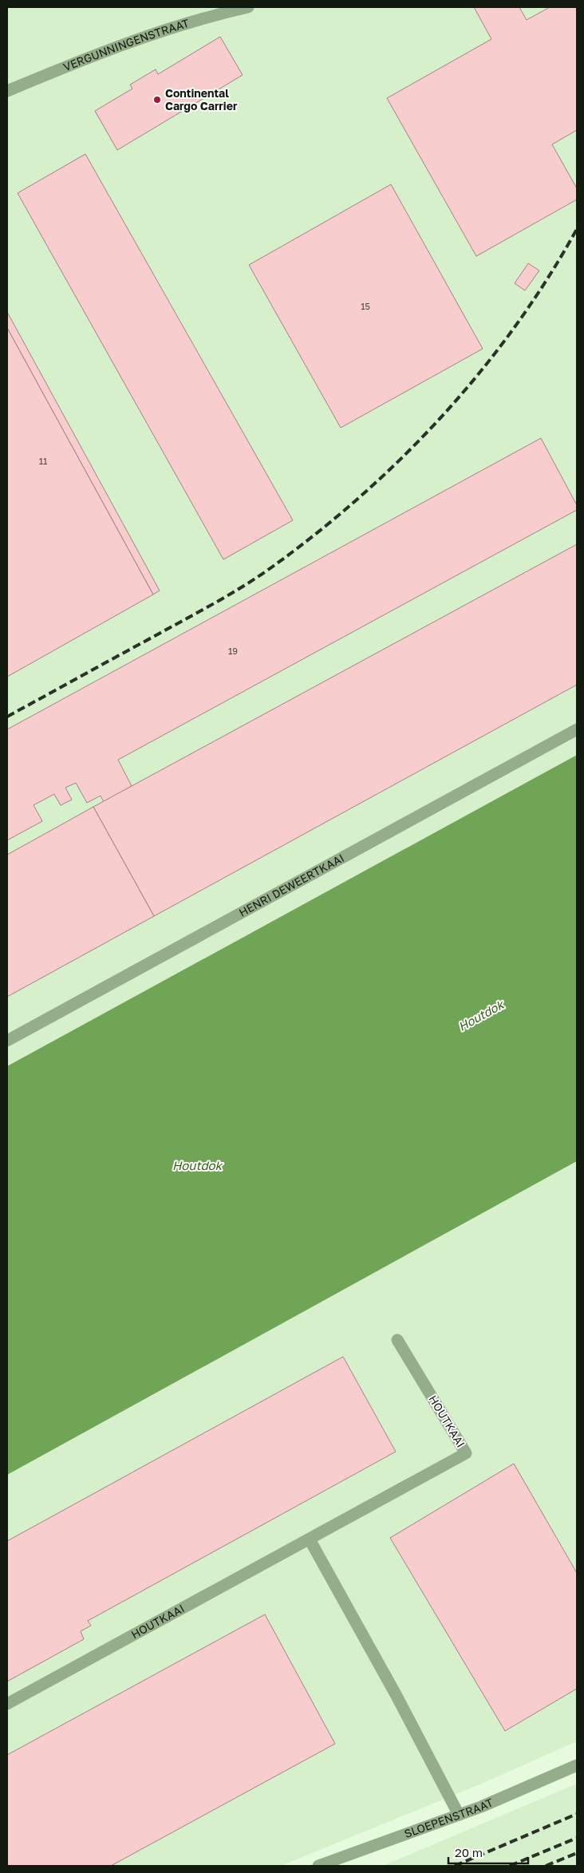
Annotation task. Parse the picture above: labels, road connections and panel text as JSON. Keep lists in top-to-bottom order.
{
  "streets": {
    "street": [
      "VERGUNNINGENSTRAAT",
      "HENRI DEWEERTKAAI",
      "HOUTKAAI",
      "SLOEPENSTRAAT"
    ]
  },
  "water": ["Houtdok"],
  "places": ["Continental Cargo Carrier"],
  "house_numbers": ["15", "11", "19"],
  "scale_bar": "20 m"
}
